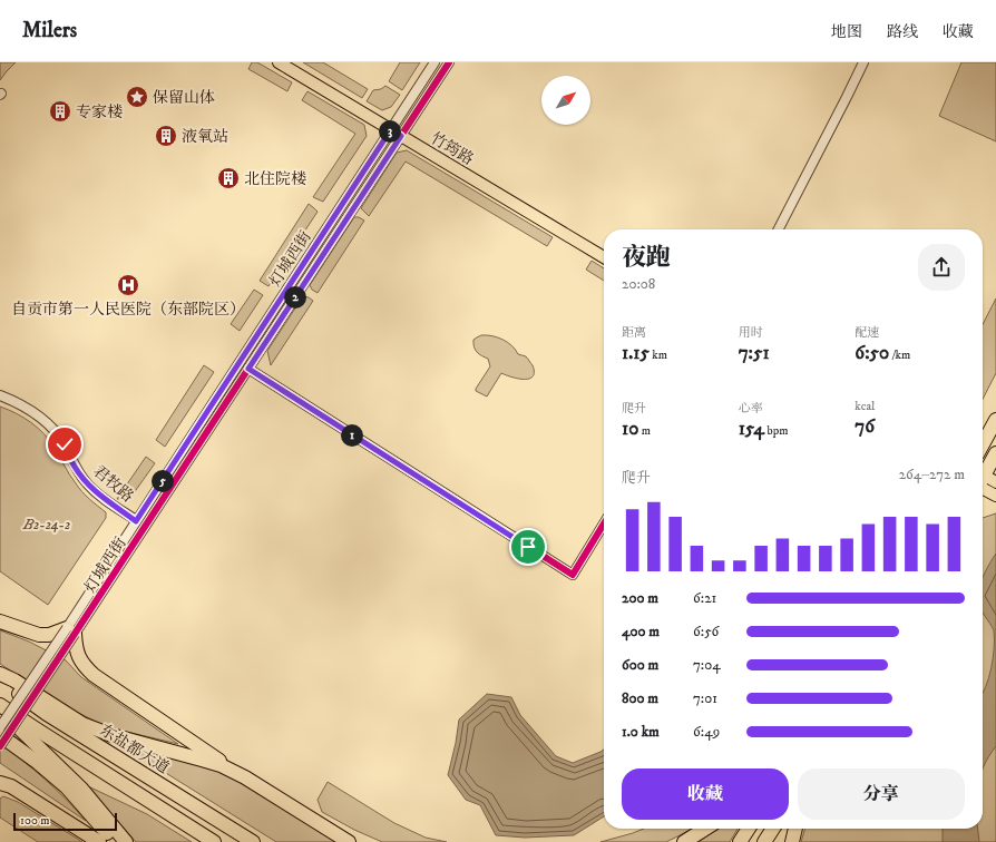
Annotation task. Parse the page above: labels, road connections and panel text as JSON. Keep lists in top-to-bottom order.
{
  "streets": {
    "highway": ["东盐都大道"],
    "main road": ["竹筠路"],
    "street": ["灯城西街", "君牧路"]
  },
  "crossings": [
    ["竹筠路", "灯城西街"],
    ["灯城西街", "君牧路"]
  ],
  "parks": ["B2-24-2"],
  "places": {
    "place": ["保留山体"],
    "building": ["专家楼", "液氧站", "北住院楼"],
    "hospital": ["自贡市第一人民医院（东部院区）"]
  },
  "scale_bar": "100 m",
  "north": "top right",
  "page": {
    "header": "Milers",
    "nav": ["地图", "路线", "收藏"],
    "pins": [
      "3",
      "2",
      "1",
      "5"
    ],
    "heading": ["夜跑", "20:08"],
    "stats": [
      ["距离", "1.15 km"],
      ["用时", "7:51"],
      ["配速", "6:50 /km"],
      ["爬升", "10 m"],
      ["心率", "154 bpm"],
      ["kcal", "76"]
    ],
    "chart": ["爬升", "264–272 m"],
    "list": [
      {
        "name": "200 m",
        "note": "6:21"
      },
      {
        "name": "400 m",
        "note": "6:56"
      },
      {
        "name": "600 m",
        "note": "7:04"
      },
      {
        "name": "800 m",
        "note": "7:01"
      },
      {
        "name": "1.0 km",
        "note": "6:49"
      }
    ],
    "buttons": ["收藏", "分享"],
    "scale": "100 m"
  }
}
